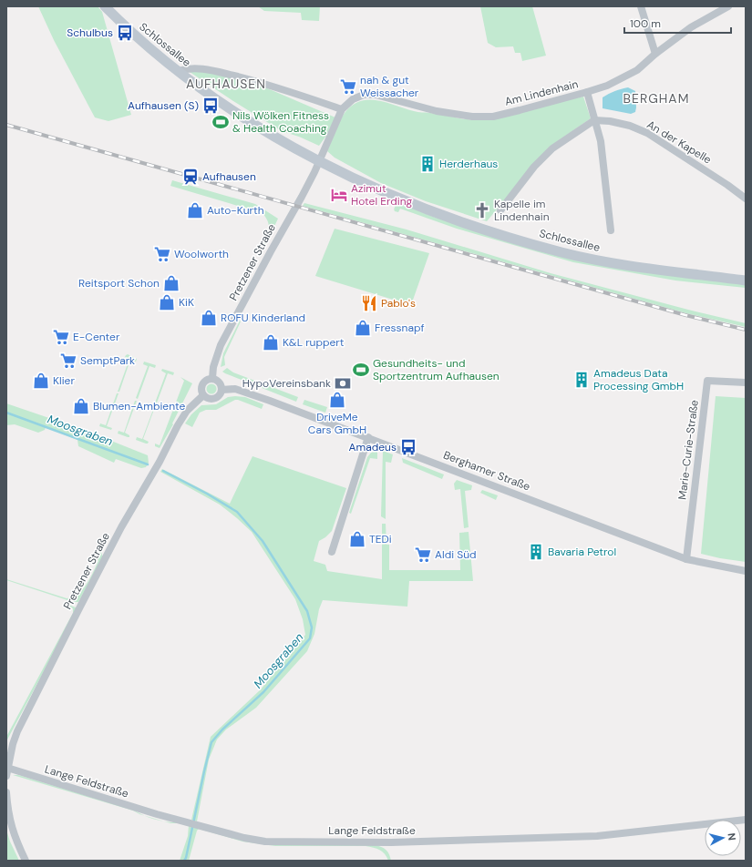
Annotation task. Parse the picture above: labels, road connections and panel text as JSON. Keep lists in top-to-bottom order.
{
  "streets": {
    "main road": ["Schlossallee"],
    "street": [
      "Am Lindenhain",
      "An der Kapelle",
      "Pretzener Straße",
      "Marie-Curie-Straße",
      "Berghamer Straße",
      "Lange Feldstraße"
    ]
  },
  "crossings": [
    ["Schlossallee", "Am Lindenhain"],
    ["Schlossallee", "Pretzener Straße"],
    ["Am Lindenhain", "Pretzener Straße"],
    ["Pretzener Straße", "Berghamer Straße"],
    ["Pretzener Straße", "Lange Feldstraße"],
    ["Marie-Curie-Straße", "Berghamer Straße"]
  ],
  "districts": ["AUFHAUSEN", "BERGHAM"],
  "water": ["Moosgraben"],
  "places": {
    "bus stop": ["Schulbus", "Aufhausen (S)", "Amadeus"],
    "supermarket": [
      "nah & gut Weissacher",
      "Woolworth",
      "E-Center",
      "SemptPark",
      "Aldi Süd"
    ],
    "sports": ["Nils Wölken Fitness & Health Coaching", "Gesundheits- und Sportzentrum Aufhausen"],
    "building": ["Herderhaus", "Amadeus Data Processing GmbH", "Bavaria Petrol"],
    "station": ["Aufhausen"],
    "hotel": ["Azimut Hotel Erding"],
    "shop": [
      "Auto-Kurth",
      "Reitsport Schon",
      "KiK",
      "ROFU Kinderland",
      "Fressnapf",
      "K&L ruppert",
      "Klier",
      "DriveMe Cars GmbH",
      "Blumen-Ambiente",
      "TEDi"
    ],
    "church": ["Kapelle im Lindenhain"],
    "restaurant": ["Pablo's"],
    "bank": ["HypoVereinsbank"]
  },
  "scale_bar": "100 m",
  "north": "right"
}
